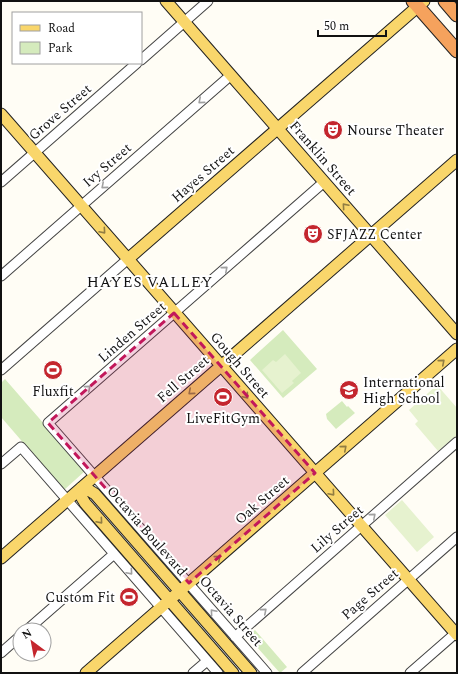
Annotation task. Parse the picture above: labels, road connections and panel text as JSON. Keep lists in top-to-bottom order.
{
  "streets": {
    "main road": [
      "Franklin Street",
      "Hayes Street",
      "Gough Street",
      "Fell Street",
      "Oak Street",
      "Octavia Boulevard"
    ],
    "street": [
      "Grove Street",
      "Ivy Street",
      "Linden Street",
      "Lily Street",
      "Page Street",
      "Octavia Street"
    ]
  },
  "crossings": [
    ["Grove Street", "Gough Street"],
    ["Franklin Street", "Ivy Street"],
    ["Franklin Street", "Hayes Street"],
    ["Franklin Street", "Linden Street"],
    ["Franklin Street", "Fell Street"],
    ["Ivy Street", "Gough Street"],
    ["Hayes Street", "Gough Street"],
    ["Linden Street", "Gough Street"],
    ["Linden Street", "Octavia Street"],
    ["Gough Street", "Fell Street"],
    ["Gough Street", "Oak Street"],
    ["Gough Street", "Lily Street"],
    ["Gough Street", "Page Street"],
    ["Fell Street", "Octavia Boulevard"],
    ["Fell Street", "Octavia Street"],
    ["Oak Street", "Octavia Boulevard"],
    ["Oak Street", "Octavia Street"],
    ["Lily Street", "Octavia Street"]
  ],
  "one_way": [
    "Ivy Street",
    "Linden Street",
    "Gough Street",
    "Oak Street",
    "Lily Street"
  ],
  "districts": ["HAYES VALLEY"],
  "places": {
    "theatre": ["Nourse Theater", "SFJAZZ Center"],
    "sports": ["Fluxfit", "LiveFitGym", "Custom Fit"],
    "school or university": ["International High School"]
  },
  "legend": ["Road", "Park"],
  "scale_bar": "50 m",
  "north": "top left"
}
